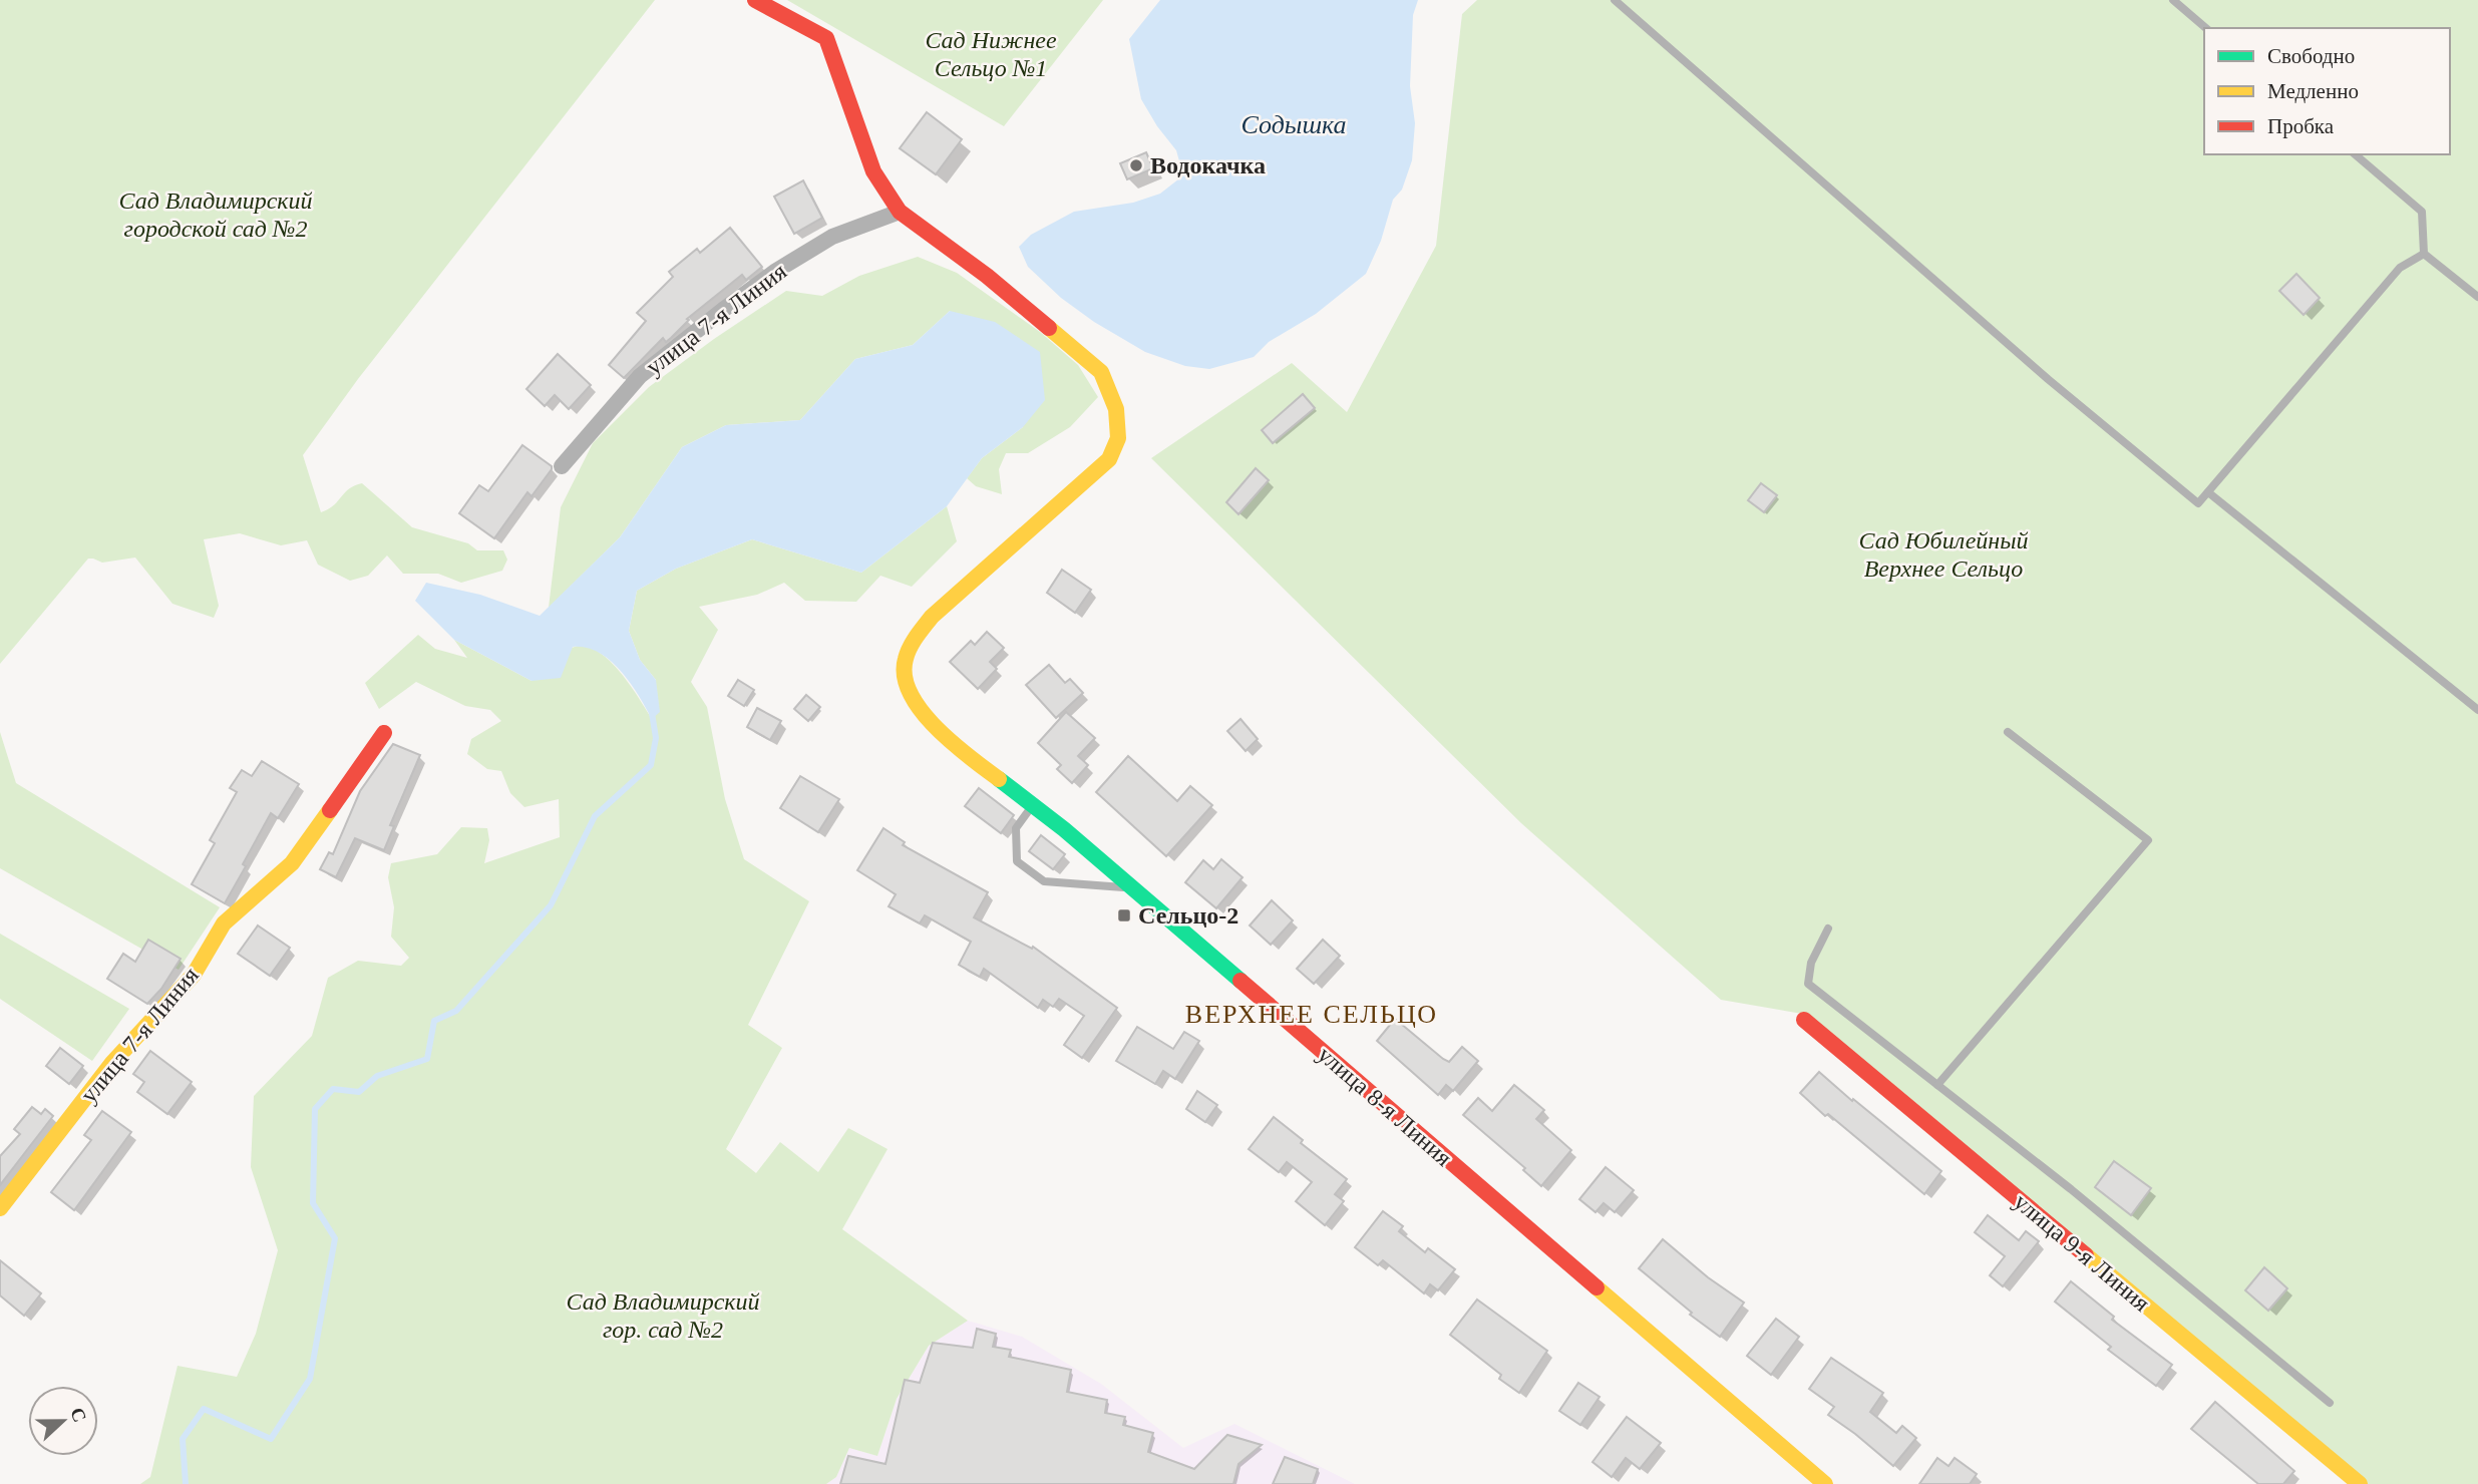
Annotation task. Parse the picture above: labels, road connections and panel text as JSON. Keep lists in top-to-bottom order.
{
  "streets": {
    "street": ["улица 7-я Линия", "улица 8-я Линия", "улица 9-я Линия"]
  },
  "crossings": [
    ["улица 7-я Линия", "улица 8-я Линия"]
  ],
  "districts": ["ВЕРХНЕЕ СЕЛЬЦО"],
  "water": ["Содышка"],
  "parks": [
    "Сад Нижнее Сельцо №1",
    "Сад Владимирский городской сад №2",
    "Сад Юбилейный Верхнее Сельцо",
    "Сад Владимирский гор. сад №2"
  ],
  "places": {
    "other": ["Водокачка"],
    "transit": ["Сельцо-2"]
  },
  "legend": ["Свободно", "Медленно", "Пробка"],
  "north": "right"
}
